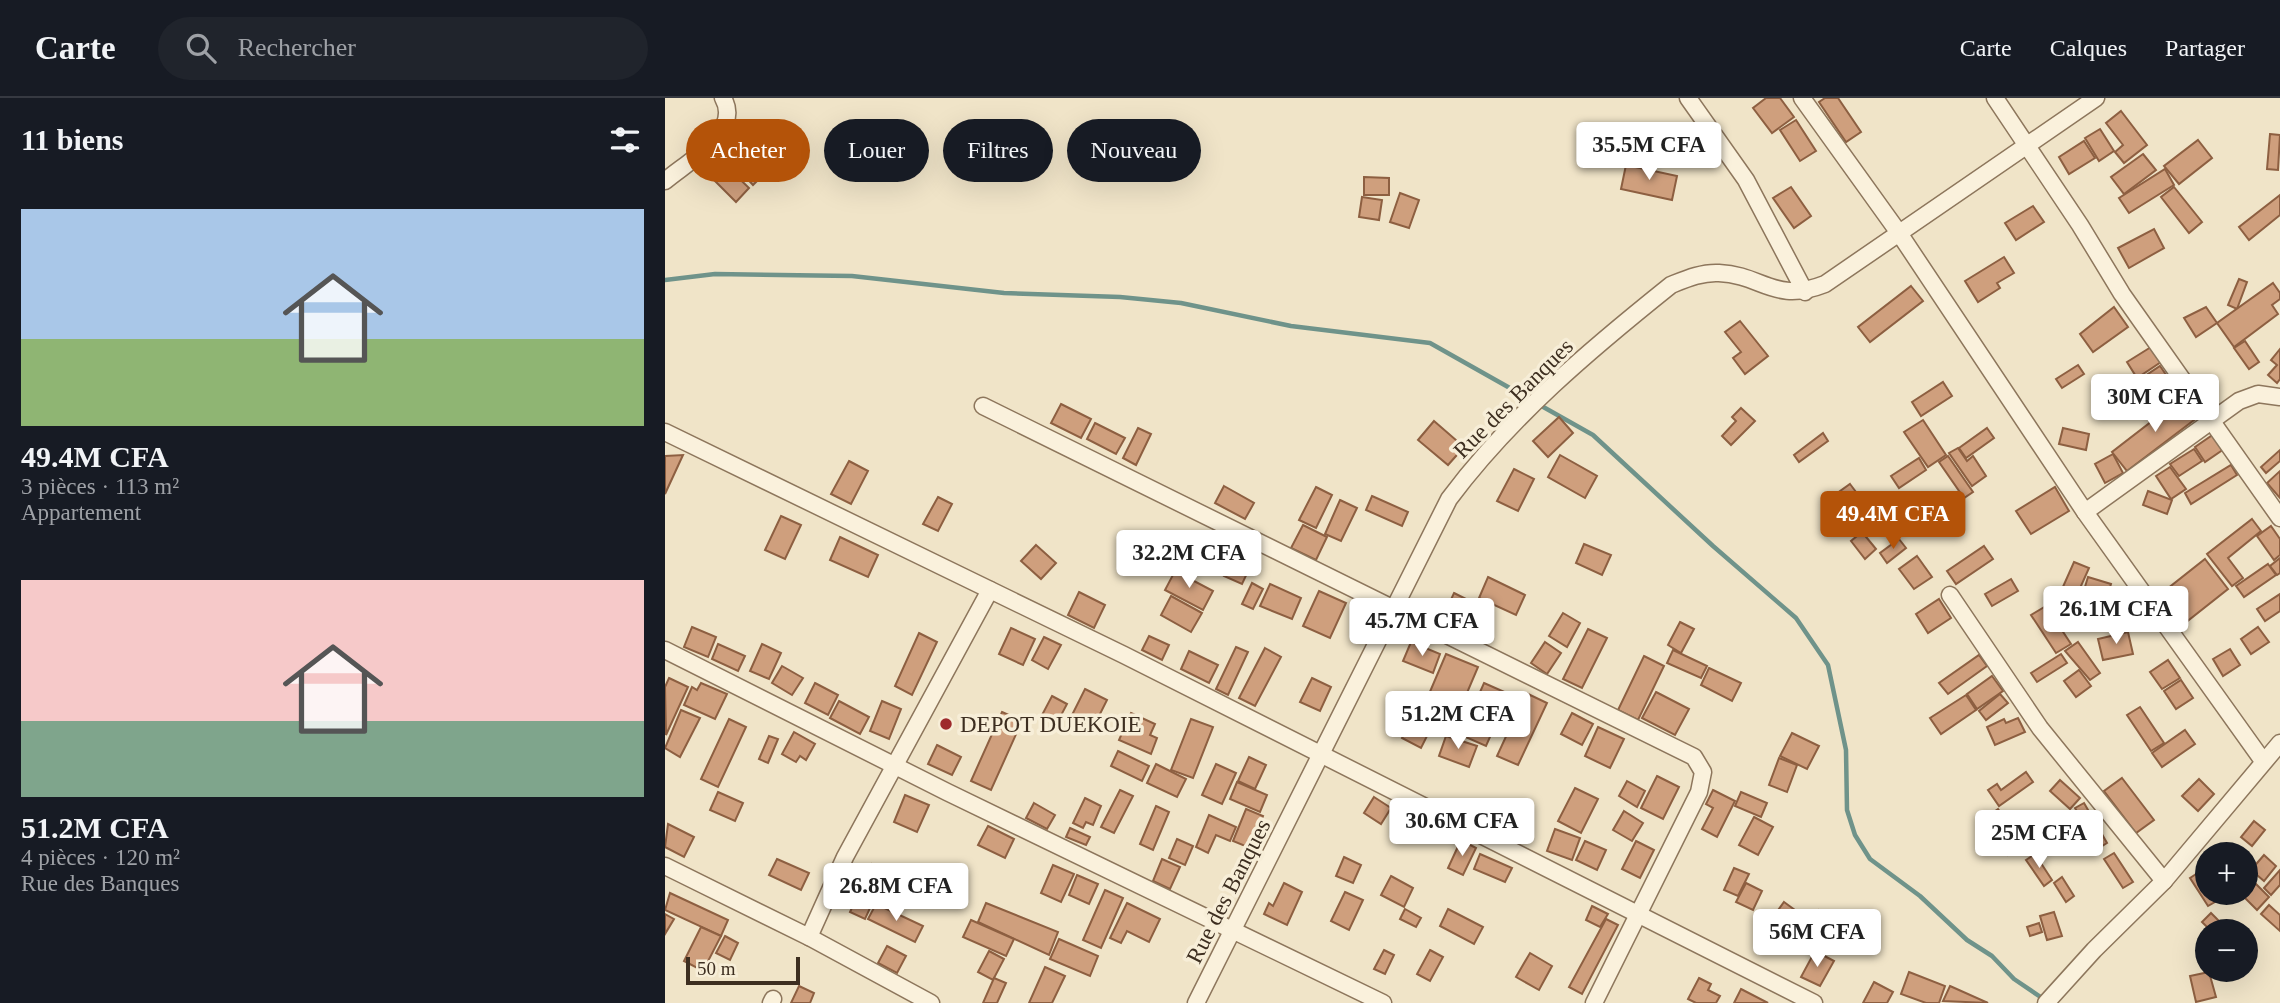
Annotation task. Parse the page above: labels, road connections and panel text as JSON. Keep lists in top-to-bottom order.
{
  "streets": {
    "street": ["Rue des Banques"]
  },
  "places": ["DEPOT DUEKOIE"],
  "scale_bar": "50 m",
  "page": {
    "header": "Carte",
    "search": "Rechercher",
    "nav": ["Carte", "Calques", "Partager"],
    "heading": "11 biens",
    "chip": [
      "Acheter",
      "Louer",
      "Filtres",
      "Nouveau"
    ],
    "price": [
      "35.5M CFA",
      "30M CFA",
      "49.4M CFA",
      "32.2M CFA",
      "26.1M CFA",
      "45.7M CFA",
      "51.2M CFA",
      "30.6M CFA",
      "25M CFA",
      "26.8M CFA",
      "56M CFA"
    ],
    "list": [
      {
        "name": "49.4M CFA",
        "note": "3 pièces · 113 m² · Appartement"
      },
      {
        "name": "51.2M CFA",
        "note": "4 pièces · 120 m² · Rue des Banques"
      }
    ],
    "map_buttons": ["+", "−"],
    "scale": "50 m"
  }
}
